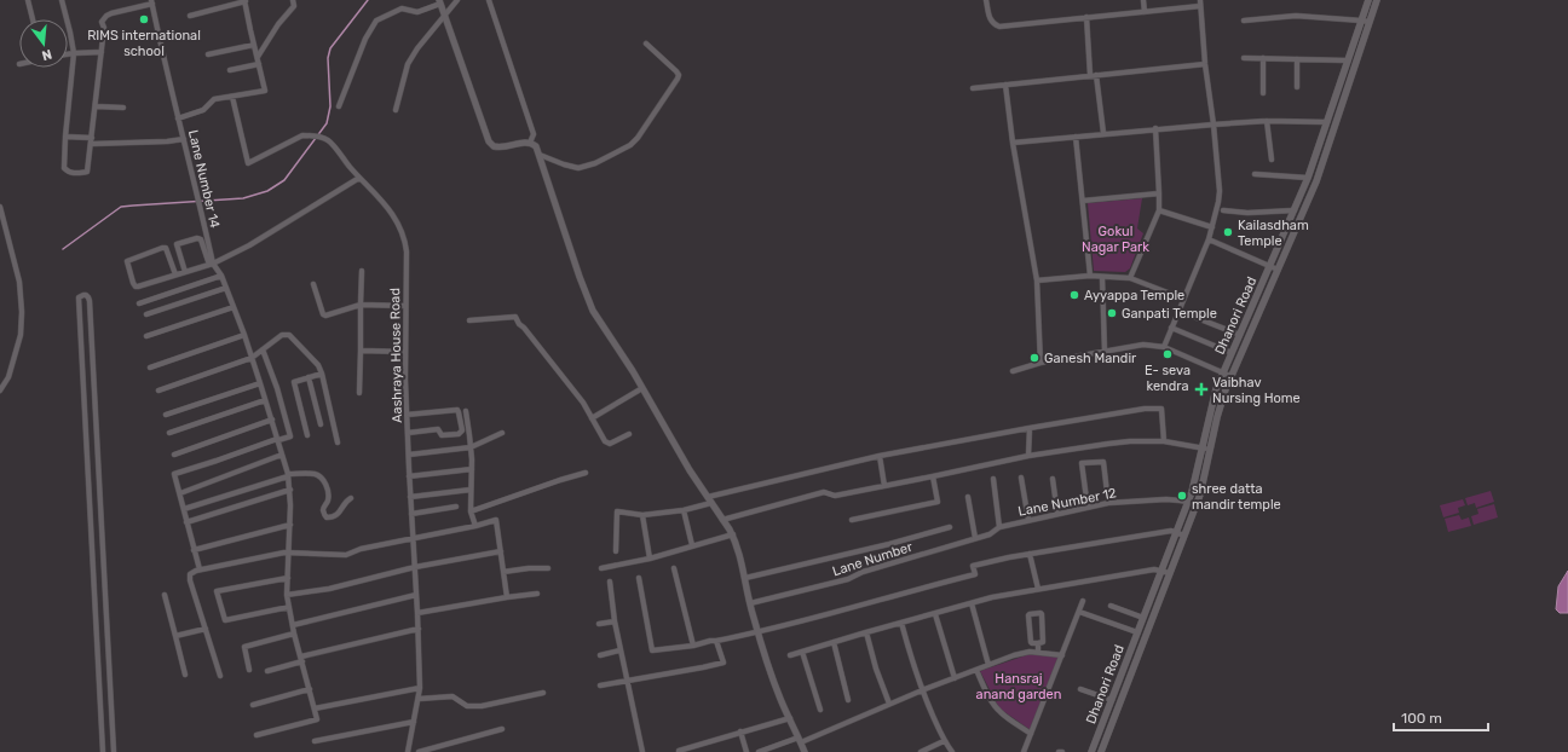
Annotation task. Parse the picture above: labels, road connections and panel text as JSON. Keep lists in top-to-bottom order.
{
  "streets": {
    "main road": ["Dhanori Road"],
    "street": [
      "Lane Number 14",
      "Aashraya House Road",
      "Lane Number 12",
      "Lane Number"
    ]
  },
  "crossings": [
    ["Dhanori Road", "Lane Number 12"],
    ["Lane Number 12", "Lane Number"]
  ],
  "parks": ["Gokul Nagar Park", "Hansraj anand garden"],
  "places": {
    "other": [
      "RIMS international school",
      "Kailasdham Temple",
      "Ayyappa Temple",
      "Ganpati Temple",
      "E- seva kendra",
      "Ganesh Mandir",
      "shree datta mandir temple"
    ],
    "health": ["Vaibhav Nursing Home"]
  },
  "scale_bar": "100 m",
  "north": "bottom"
}
